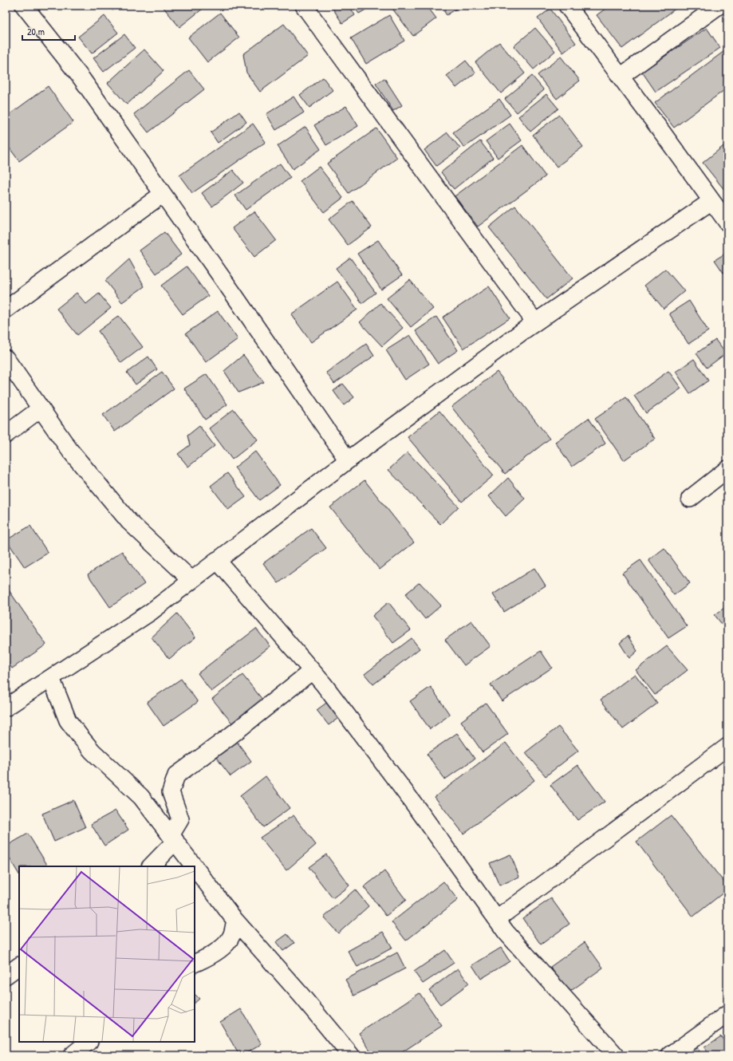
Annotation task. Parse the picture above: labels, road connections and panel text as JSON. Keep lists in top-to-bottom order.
{
  "scale_bar": "20 m"
}
